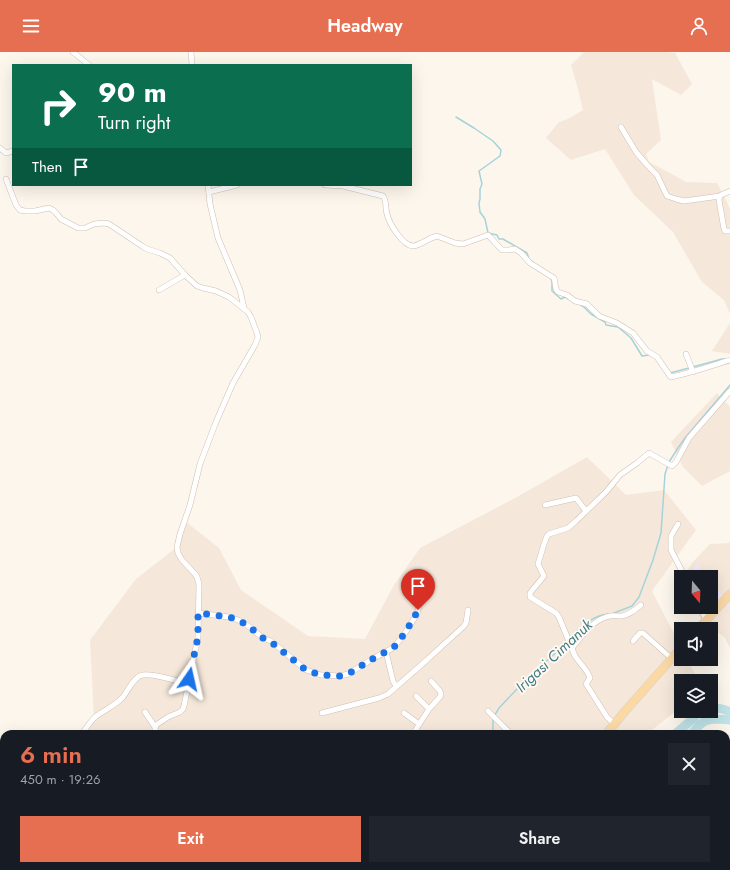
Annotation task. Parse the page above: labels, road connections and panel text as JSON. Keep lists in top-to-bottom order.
{
  "water": ["Irigasi Cimanuk"],
  "north": "bottom",
  "page": {
    "header": "Headway",
    "turn": ["90 m", "Turn right"],
    "then": "Then",
    "heading": ["6 min", "450 m · 19:26"],
    "buttons": ["Exit", "Share"]
  }
}
